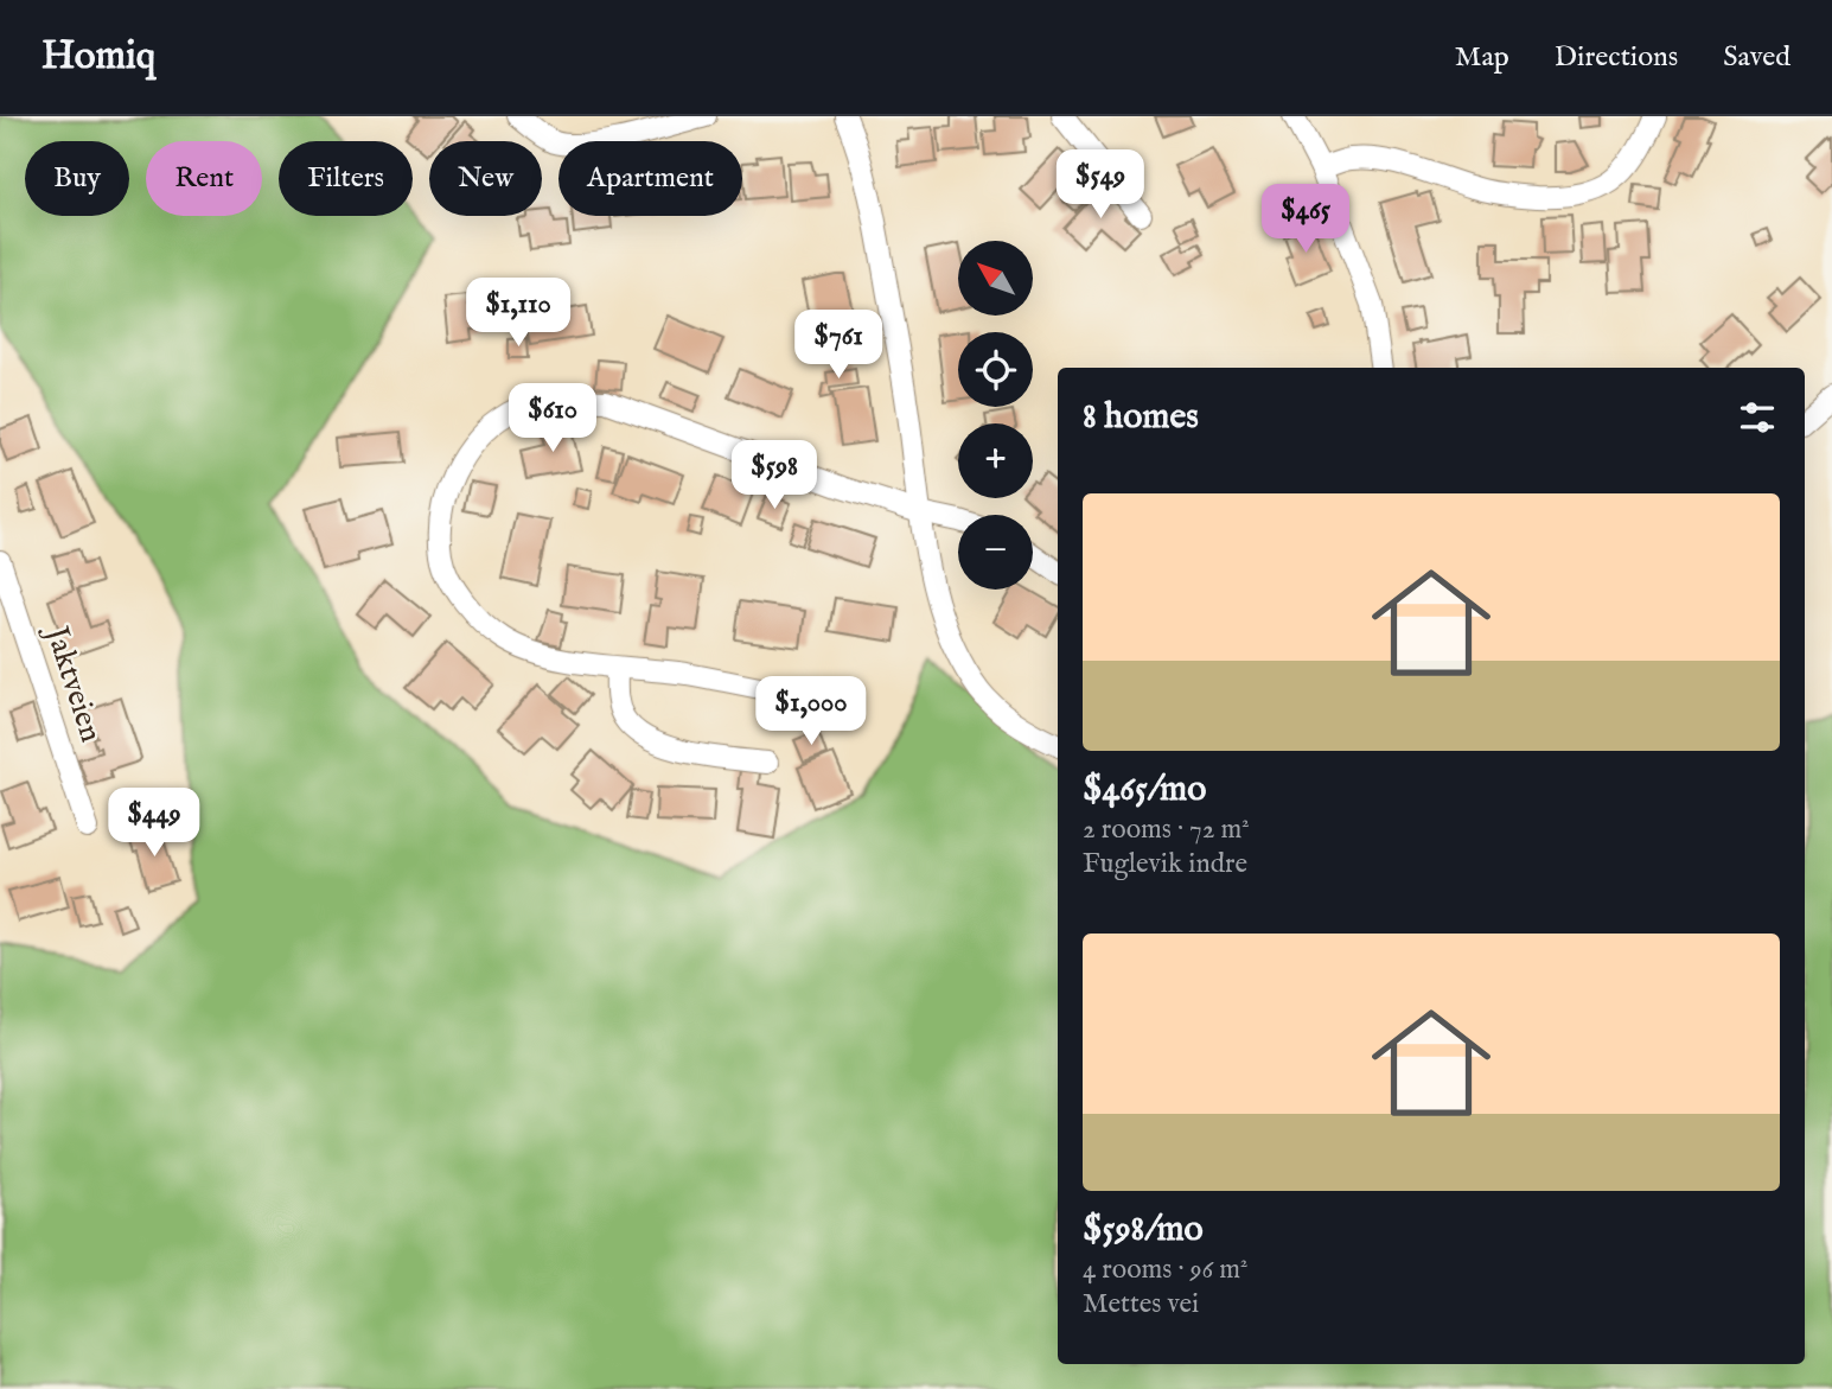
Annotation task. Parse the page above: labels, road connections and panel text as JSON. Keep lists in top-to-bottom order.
{
  "streets": {
    "street": ["Jaktveien"]
  },
  "north": "top left",
  "page": {
    "header": "Homiq",
    "nav": ["Map", "Directions", "Saved"],
    "chip": [
      "Buy",
      "Rent",
      "Filters",
      "New",
      "Apartment"
    ],
    "price": [
      "$549",
      "$465",
      "$1,110",
      "$761",
      "$610",
      "$598",
      "$1,000",
      "$449"
    ],
    "map_buttons": ["+", "−"],
    "heading": "8 homes",
    "list": [
      {
        "name": "$465/mo",
        "note": "2 rooms · 72 m² · Fuglevik indre"
      },
      {
        "name": "$598/mo",
        "note": "4 rooms · 96 m² · Mettes vei"
      }
    ]
  }
}
